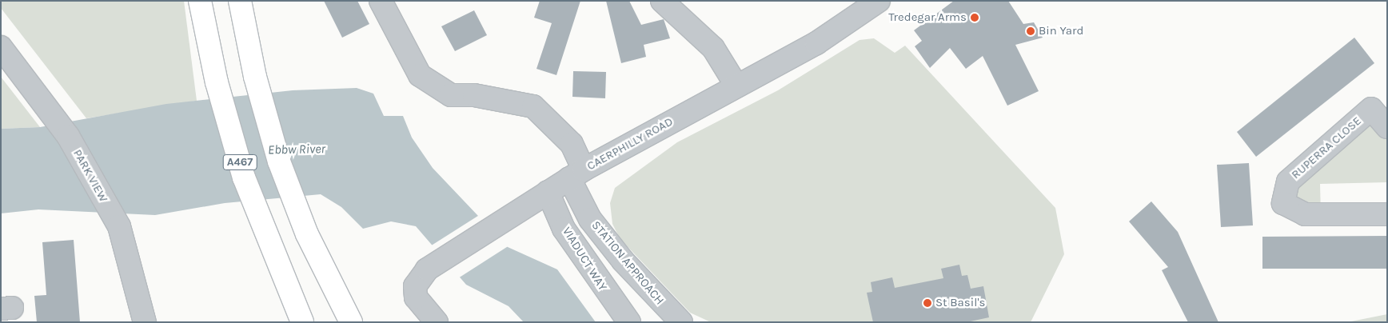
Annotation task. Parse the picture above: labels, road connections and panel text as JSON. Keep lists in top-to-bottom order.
{
  "streets": {
    "main road": ["A467"],
    "street": [
      "CAERPHILLY ROAD",
      "RUPERRA CLOSE",
      "PARK VIEW",
      "VIADUCT WAY",
      "STATION APPROACH"
    ]
  },
  "crossings": [
    ["CAERPHILLY ROAD", "VIADUCT WAY"],
    ["CAERPHILLY ROAD", "STATION APPROACH"]
  ],
  "water": ["Ebbw River"],
  "places": ["Tredegar Arms", "Bin Yard", "St Basil's"]
}
